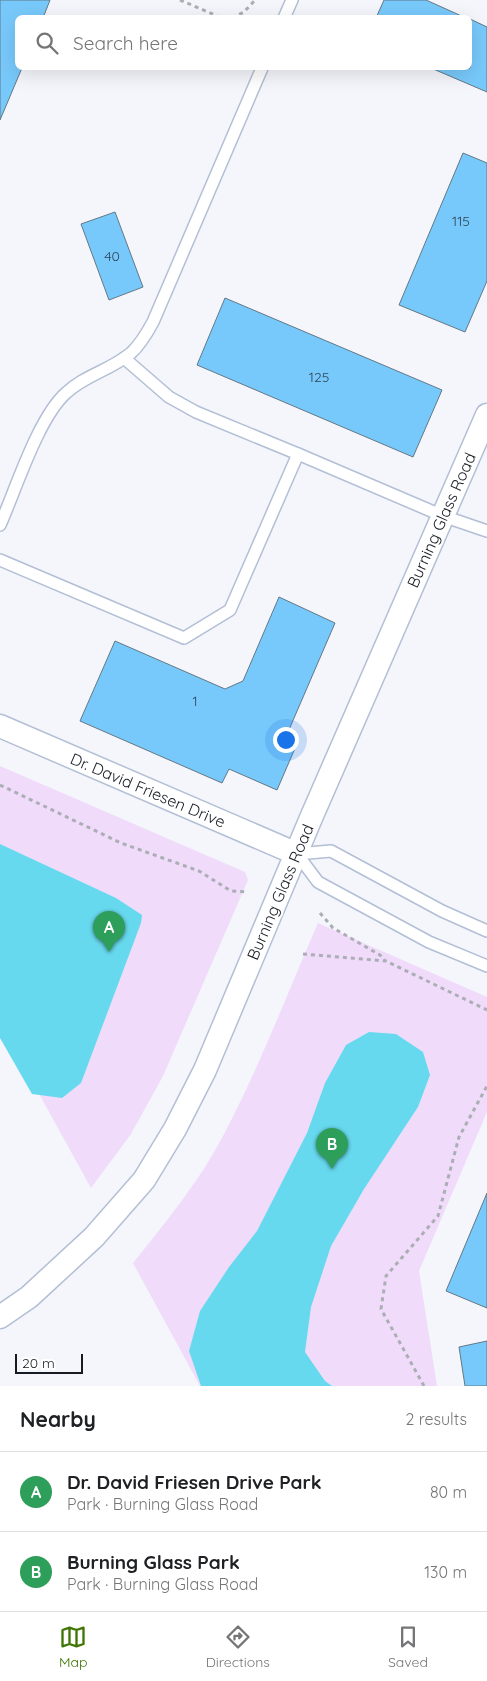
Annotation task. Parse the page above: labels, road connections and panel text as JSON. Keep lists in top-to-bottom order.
{
  "streets": {
    "street": ["Burning Glass Road", "Dr. David Friesen Drive"]
  },
  "crossings": [
    ["Burning Glass Road", "Dr. David Friesen Drive"]
  ],
  "house_numbers": [
    "115",
    "40",
    "125",
    "1"
  ],
  "scale_bar": "20 m",
  "page": {
    "search": "Search here",
    "pins": ["A", "B"],
    "scale": "20 m",
    "heading": ["Nearby", "2 results"],
    "list": [
      {
        "mark": "A",
        "name": "Dr. David Friesen Drive Park",
        "note": "Park · Burning Glass Road",
        "value": "80 m"
      },
      {
        "mark": "B",
        "name": "Burning Glass Park",
        "note": "Park · Burning Glass Road",
        "value": "130 m"
      }
    ],
    "nav": ["Map", "Directions", "Saved"]
  }
}
